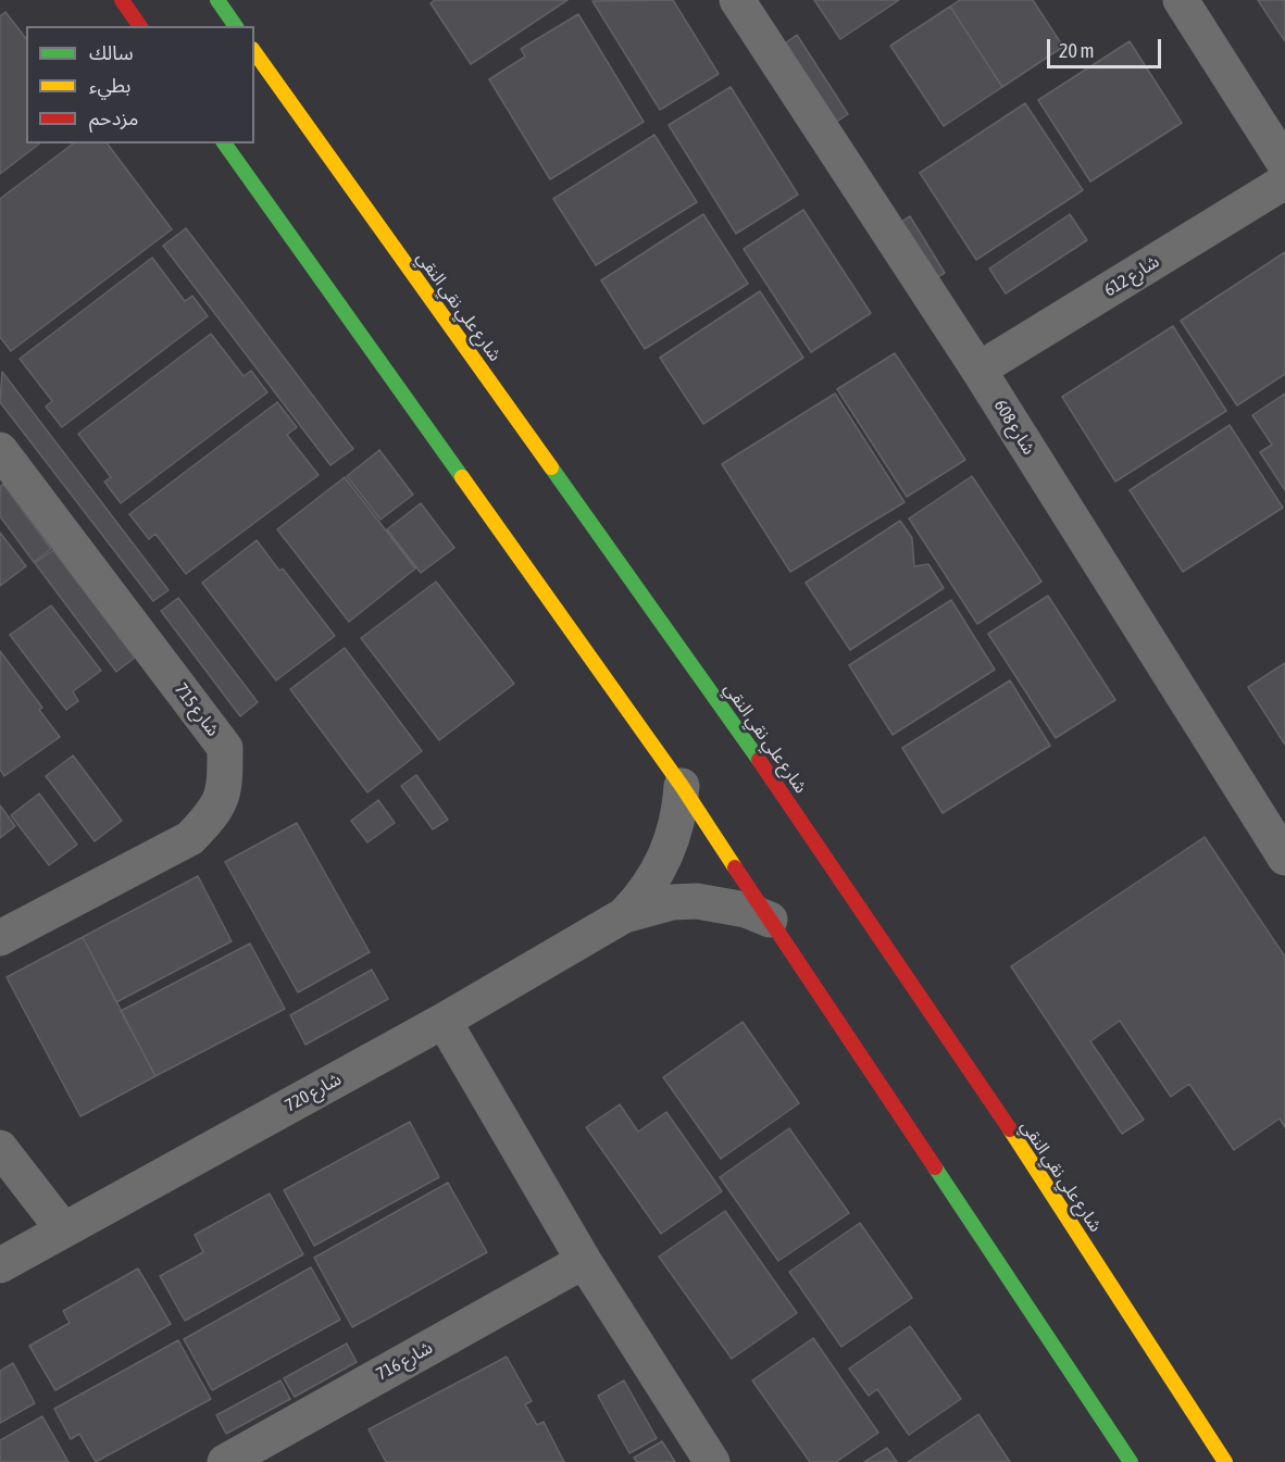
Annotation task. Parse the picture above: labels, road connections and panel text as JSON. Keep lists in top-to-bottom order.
{
  "streets": {
    "street": [
      "شارع 612",
      "شارع علي نقي النقي",
      "شارع 608",
      "شارع 715",
      "شارع 720",
      "شارع 716"
    ]
  },
  "crossings": [
    ["شارع 612", "شارع 608"]
  ],
  "legend": ["سالك", "بطيء", "مزدحم"],
  "scale_bar": "20 m"
}
